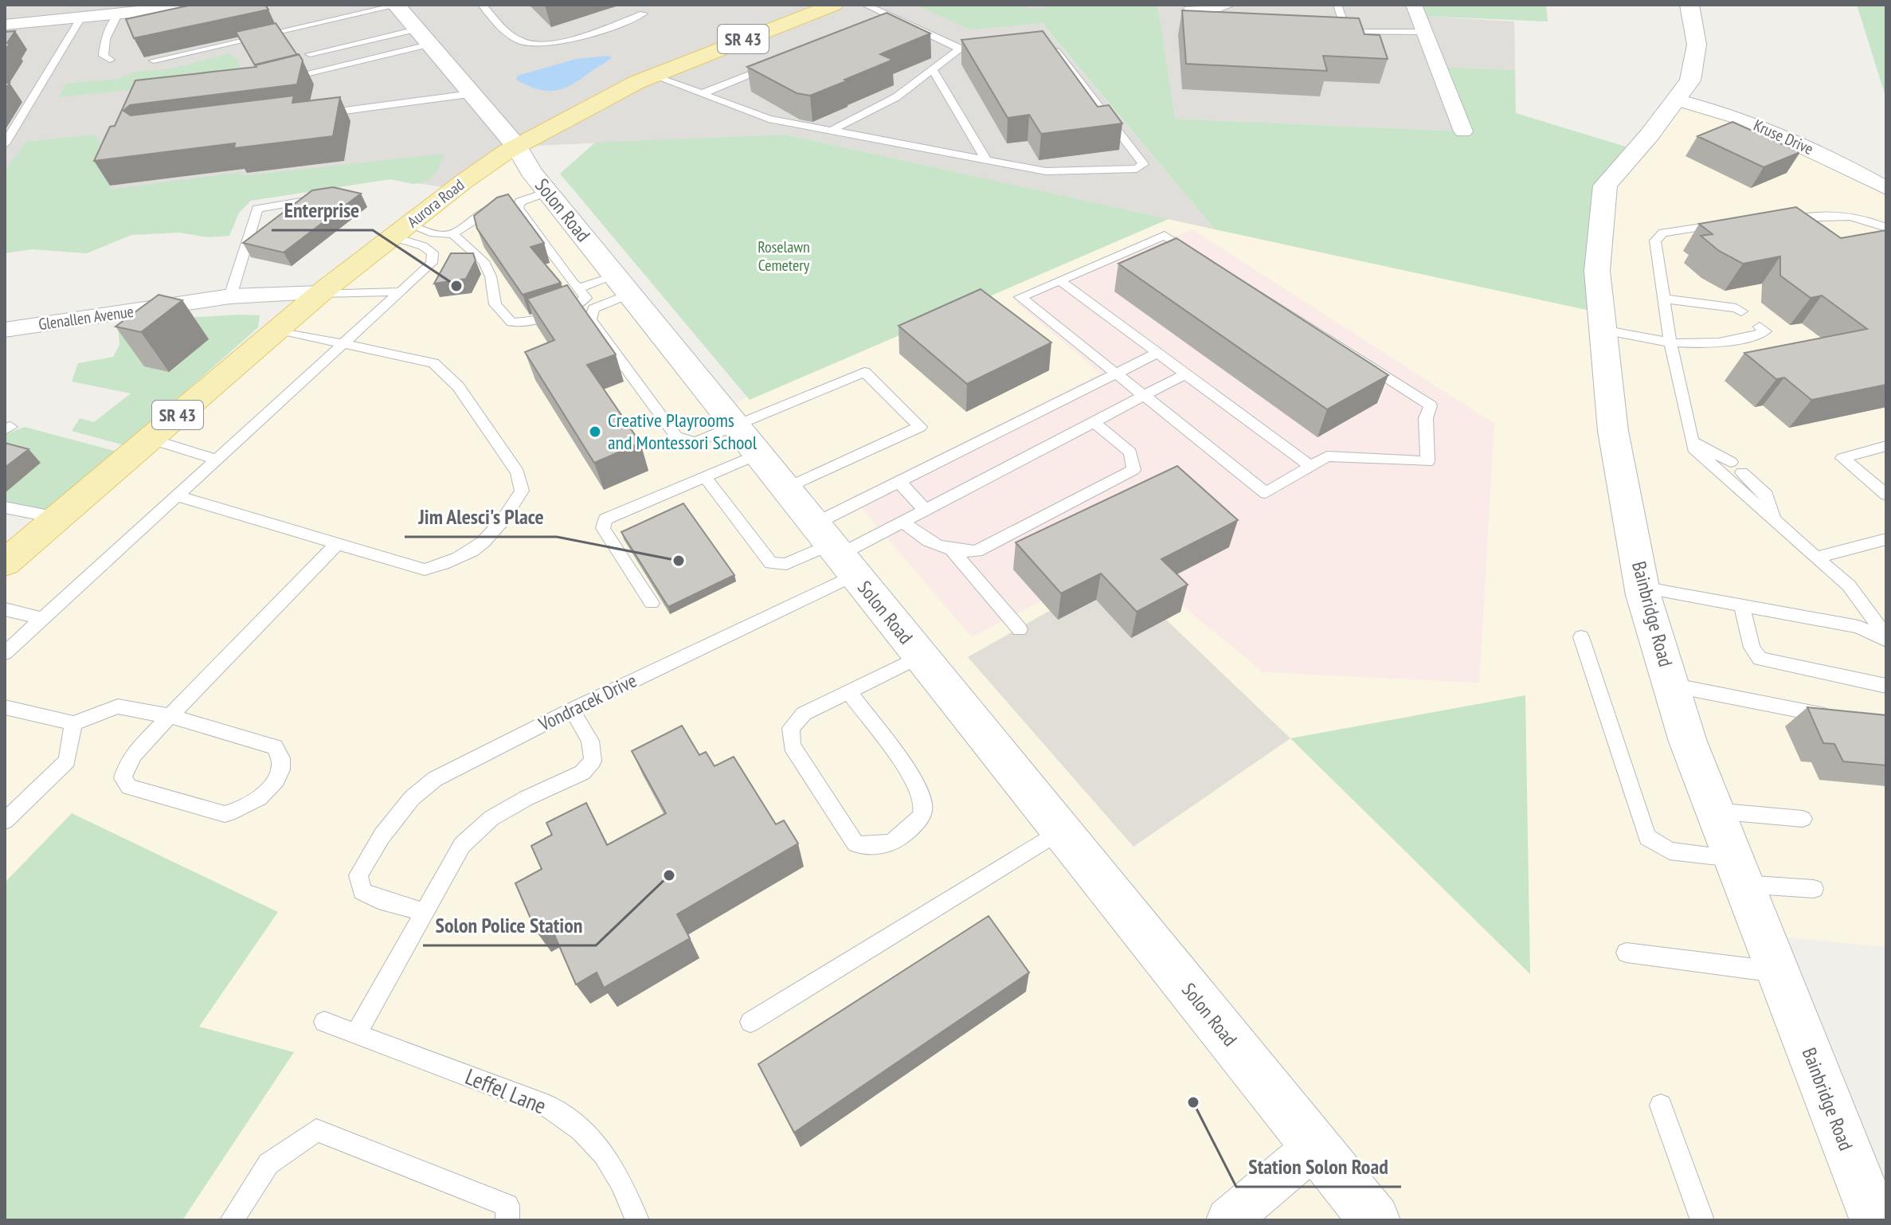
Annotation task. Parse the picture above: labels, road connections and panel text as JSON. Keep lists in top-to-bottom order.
{
  "streets": {
    "main road": ["SR 43", "Aurora Road"],
    "street": [
      "Kruse Drive",
      "Solon Road",
      "Glenallen Avenue",
      "Bainbridge Road"
    ],
    "lane": ["Vondracek Drive", "Leffel Lane"]
  },
  "crossings": [
    ["Kruse Drive", "Bainbridge Road"],
    ["Aurora Road", "Solon Road"],
    ["Aurora Road", "Glenallen Avenue"],
    ["Solon Road", "Vondracek Drive"]
  ],
  "parks": ["Roselawn Cemetery"],
  "places": [
    "Enterprise",
    "Creative Playrooms and Montessori School",
    "Jim Alesci's Place",
    "Solon Police Station",
    "Station Solon Road"
  ]
}
